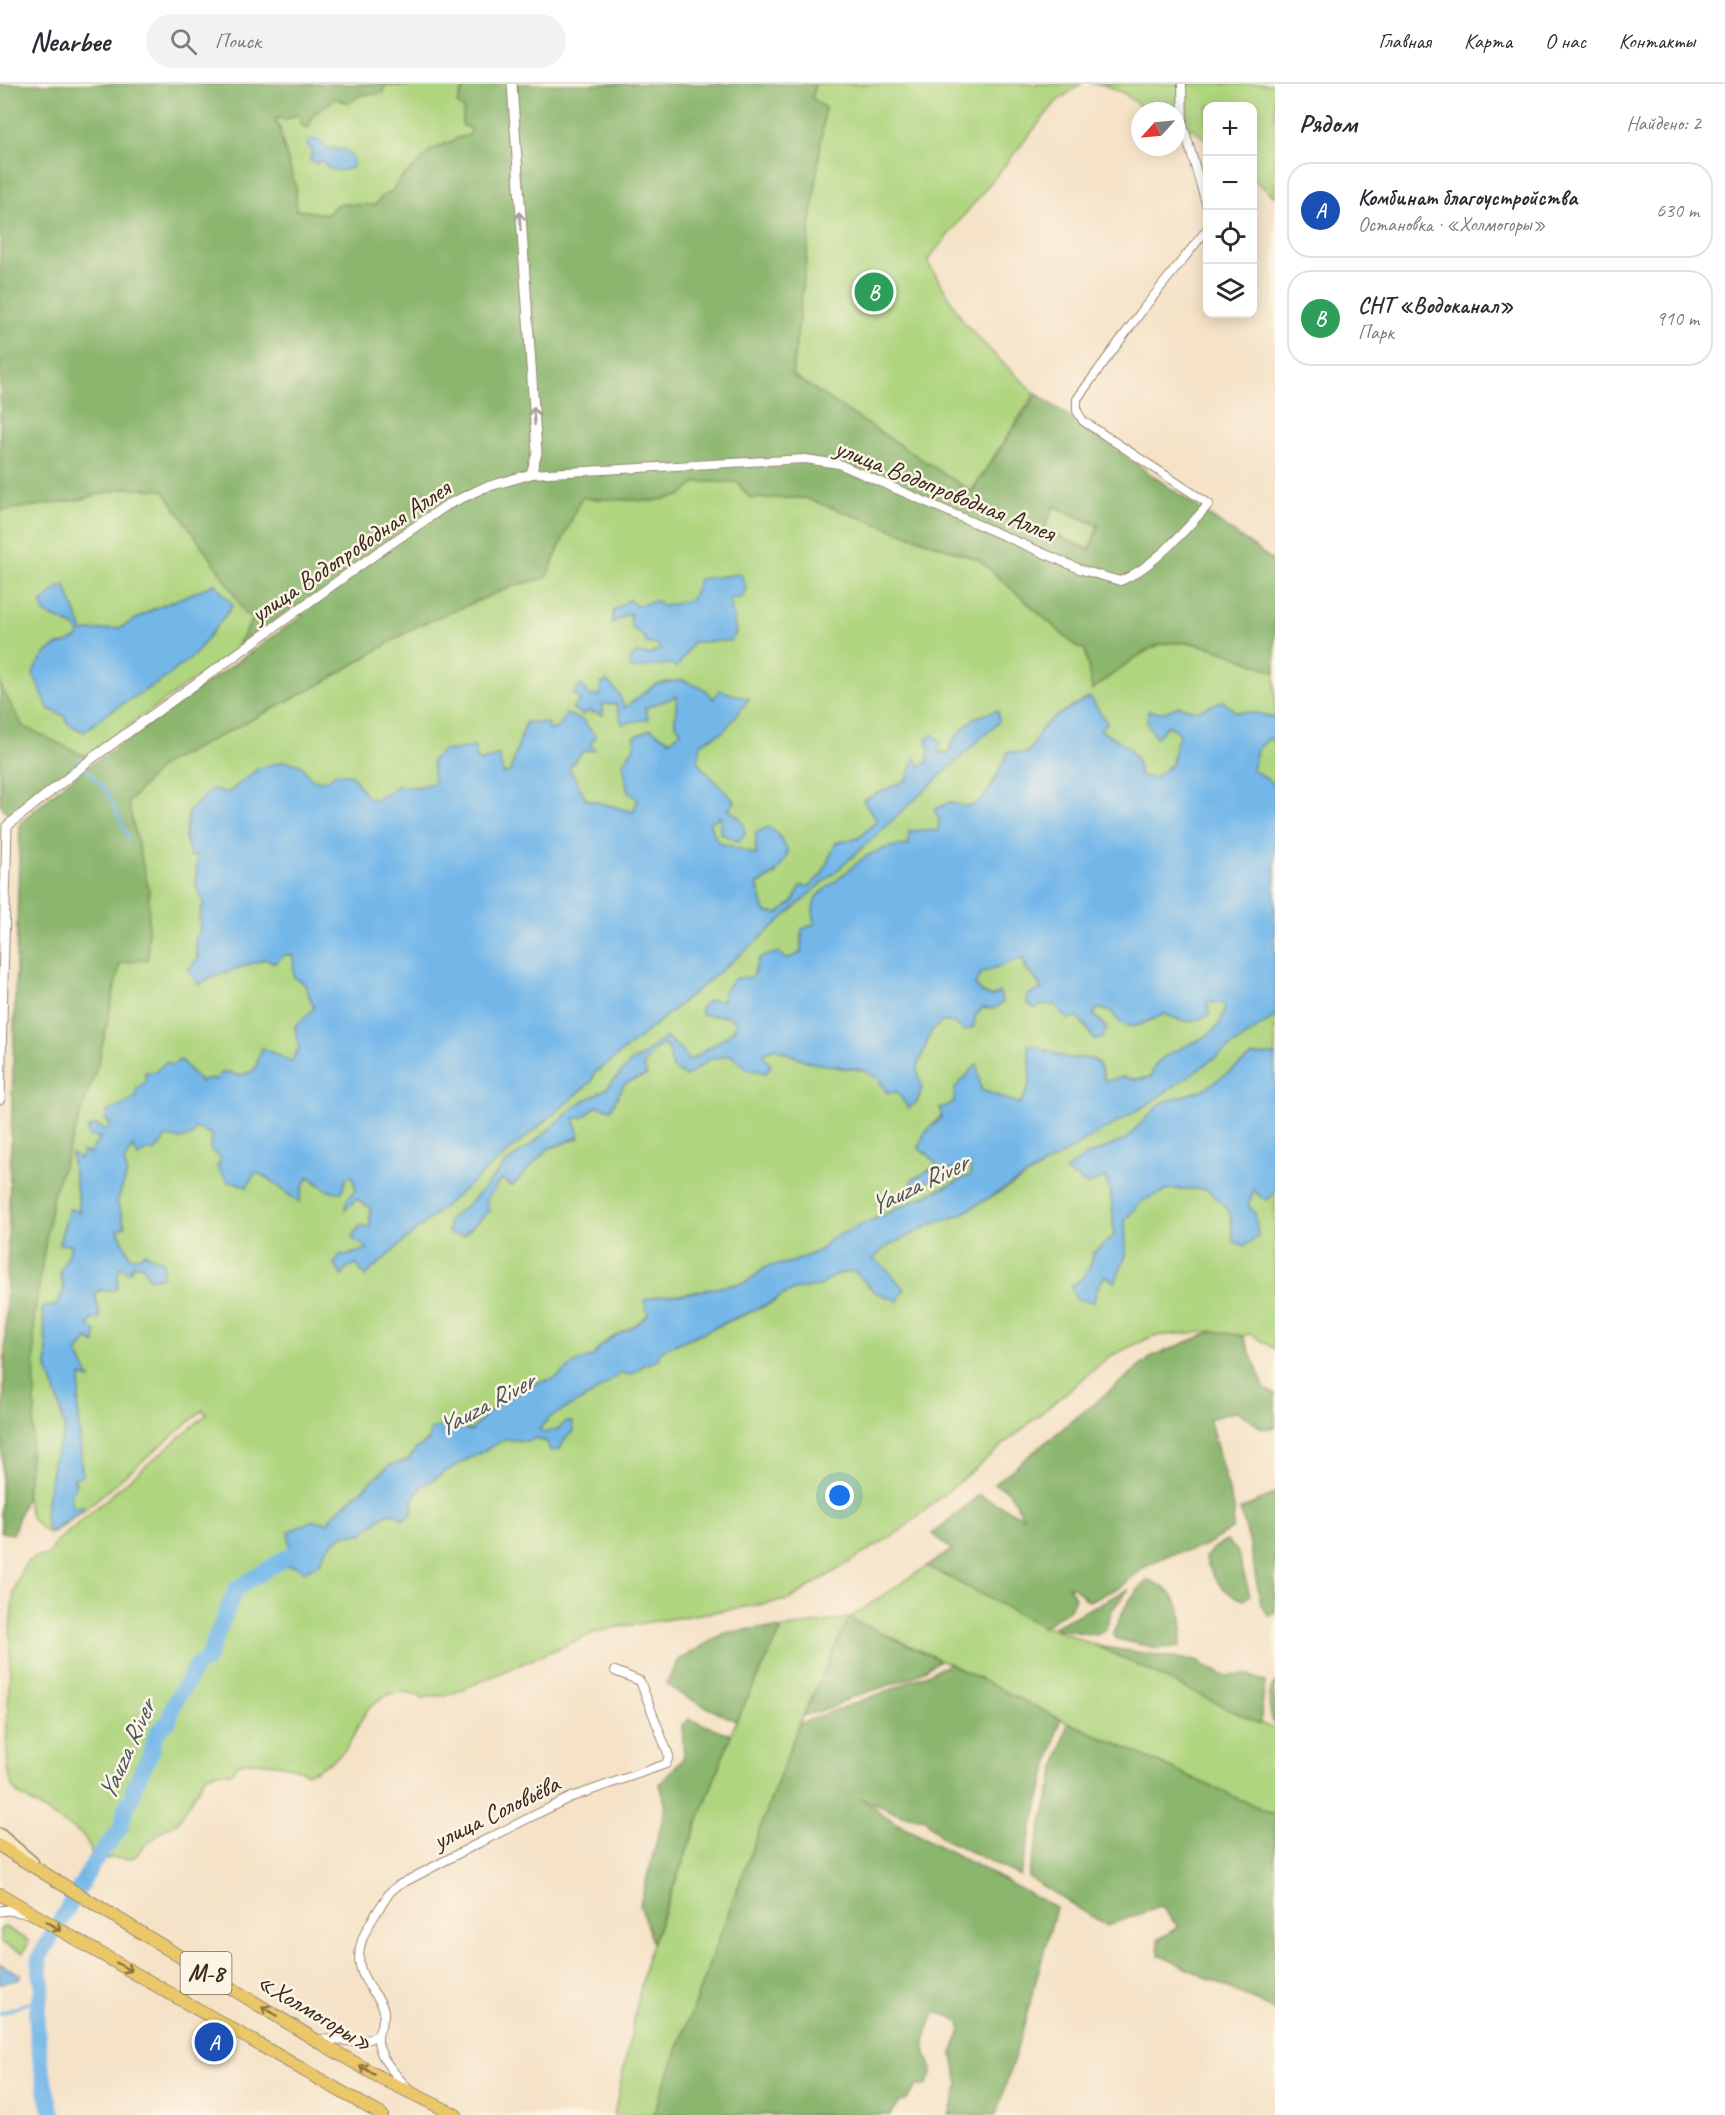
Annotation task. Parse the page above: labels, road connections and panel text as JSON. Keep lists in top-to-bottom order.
{
  "streets": {
    "highway": ["М-8", "«Холмогоры»"],
    "street": ["улица Водопроводная Аллея", "улица Соловьёва"]
  },
  "crossings": [
    ["улица Соловьёва", "«Холмогоры»"],
    ["М-8", "«Холмогоры»"]
  ],
  "water": ["Yauza River"],
  "north": "bottom left",
  "page": {
    "header": "Nearbee",
    "search": "Поиск",
    "nav": [
      "Главная",
      "Карта",
      "О нас",
      "Контакты"
    ],
    "heading": ["Рядом", "Найдено: 2"],
    "map_buttons": ["+", "−"],
    "list": [
      {
        "mark": "A",
        "name": "Комбинат благоустройства",
        "note": "Остановка · «Холмогоры»",
        "value": "630 m"
      },
      {
        "mark": "B",
        "name": "СНТ «Водоканал»",
        "note": "Парк",
        "value": "910 m"
      }
    ],
    "pins": ["B", "A"]
  }
}
